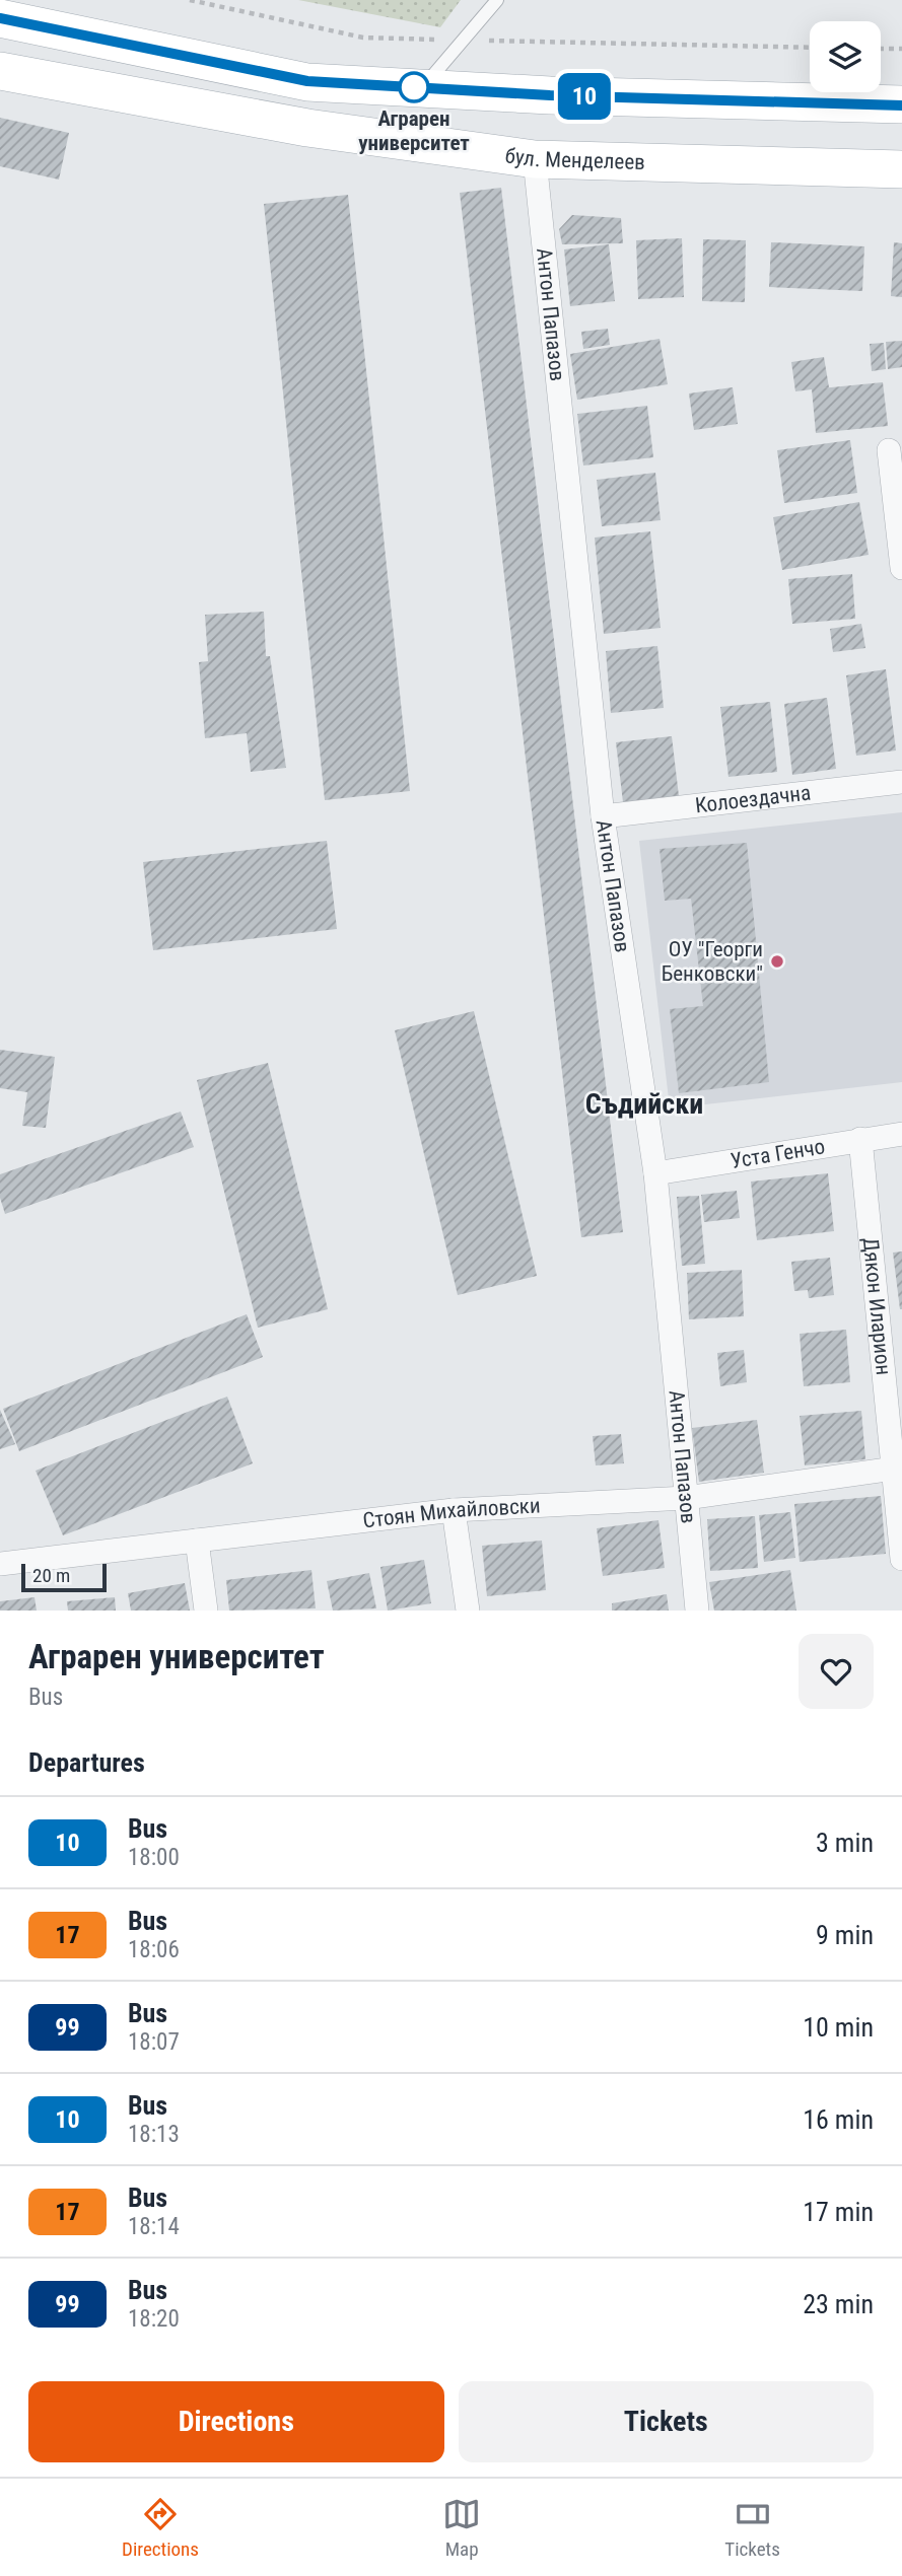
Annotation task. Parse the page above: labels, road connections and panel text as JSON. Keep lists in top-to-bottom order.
{
  "streets": {
    "main road": ["бул. Менделеев"],
    "street": [
      "Антон Папазов",
      "Колоездачна",
      "Уста Генчо",
      "Дякон Иларион",
      "Стоян Михайловски"
    ]
  },
  "crossings": [
    ["бул. Менделеев", "Антон Папазов"],
    ["Антон Папазов", "Колоездачна"],
    ["Антон Папазов", "Уста Генчо"],
    ["Антон Папазов", "Стоян Михайловски"],
    ["Уста Генчо", "Дякон Иларион"],
    ["Дякон Иларион", "Стоян Михайловски"]
  ],
  "districts": ["Съдийски"],
  "places": ["Аграрен университет", "ОУ \"Георги Бенковски\""],
  "lines": ["bus line 10"],
  "scale_bar": "20 m",
  "page": {
    "on_map": "10",
    "scale": "20 m",
    "heading": [
      ["Аграрен университет", "Bus"],
      "Departures"
    ],
    "list": [
      {
        "mark": "10",
        "name": "Bus",
        "note": "18:00",
        "value": "3 min"
      },
      {
        "mark": "17",
        "name": "Bus",
        "note": "18:06",
        "value": "9 min"
      },
      {
        "mark": "99",
        "name": "Bus",
        "note": "18:07",
        "value": "10 min"
      },
      {
        "mark": "10",
        "name": "Bus",
        "note": "18:13",
        "value": "16 min"
      },
      {
        "mark": "17",
        "name": "Bus",
        "note": "18:14",
        "value": "17 min"
      },
      {
        "mark": "99",
        "name": "Bus",
        "note": "18:20",
        "value": "23 min"
      }
    ],
    "buttons": ["Directions", "Tickets"],
    "tabs": ["Directions", "Map", "Tickets"]
  }
}
